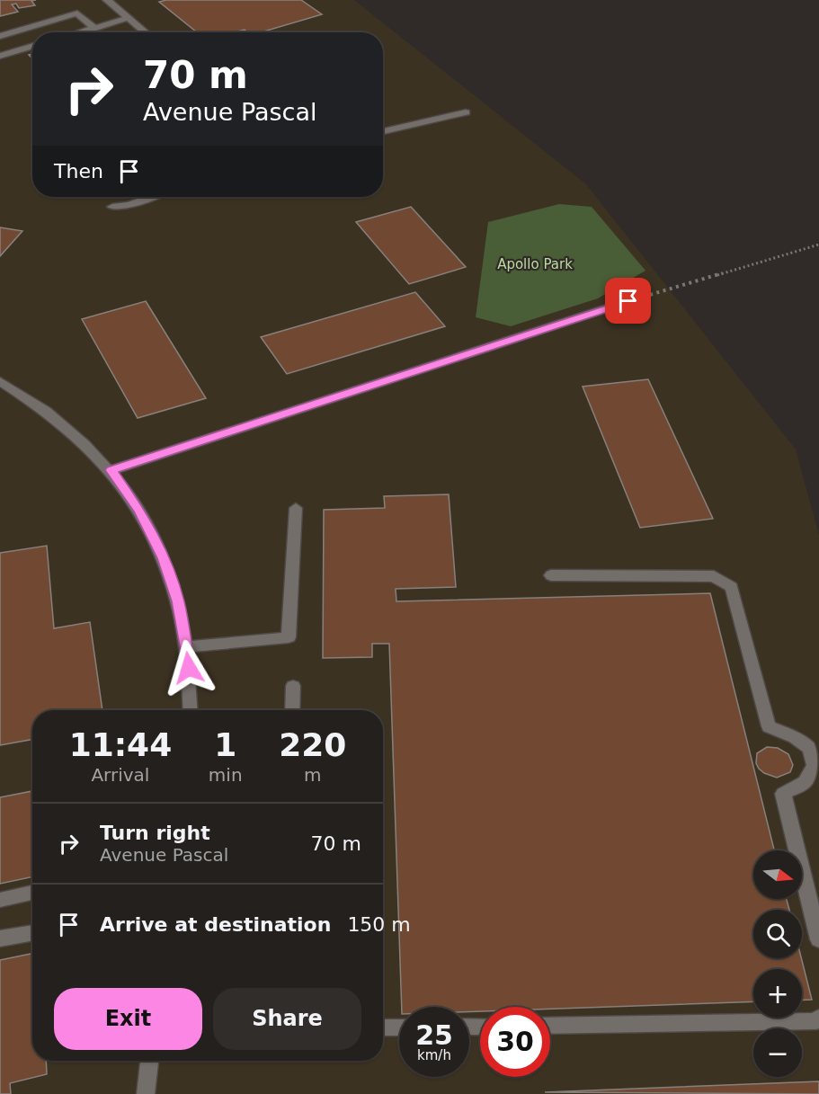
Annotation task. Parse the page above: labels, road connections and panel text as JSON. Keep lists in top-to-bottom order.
{
  "parks": ["Apollo Park"],
  "north": "right",
  "page": {
    "turn": ["70 m", "Avenue Pascal"],
    "then": "Then",
    "eta": [
      "11:44",
      "Arrival",
      "1",
      "min",
      "220",
      "m"
    ],
    "list": [
      {
        "name": "Turn right",
        "note": "Avenue Pascal",
        "value": "70 m"
      },
      {
        "name": "Arrive at destination",
        "value": "150 m"
      }
    ],
    "map_buttons": ["+", "−"],
    "buttons": ["Exit", "Share"],
    "speed": "25 km/h",
    "limit": "30"
  }
}
